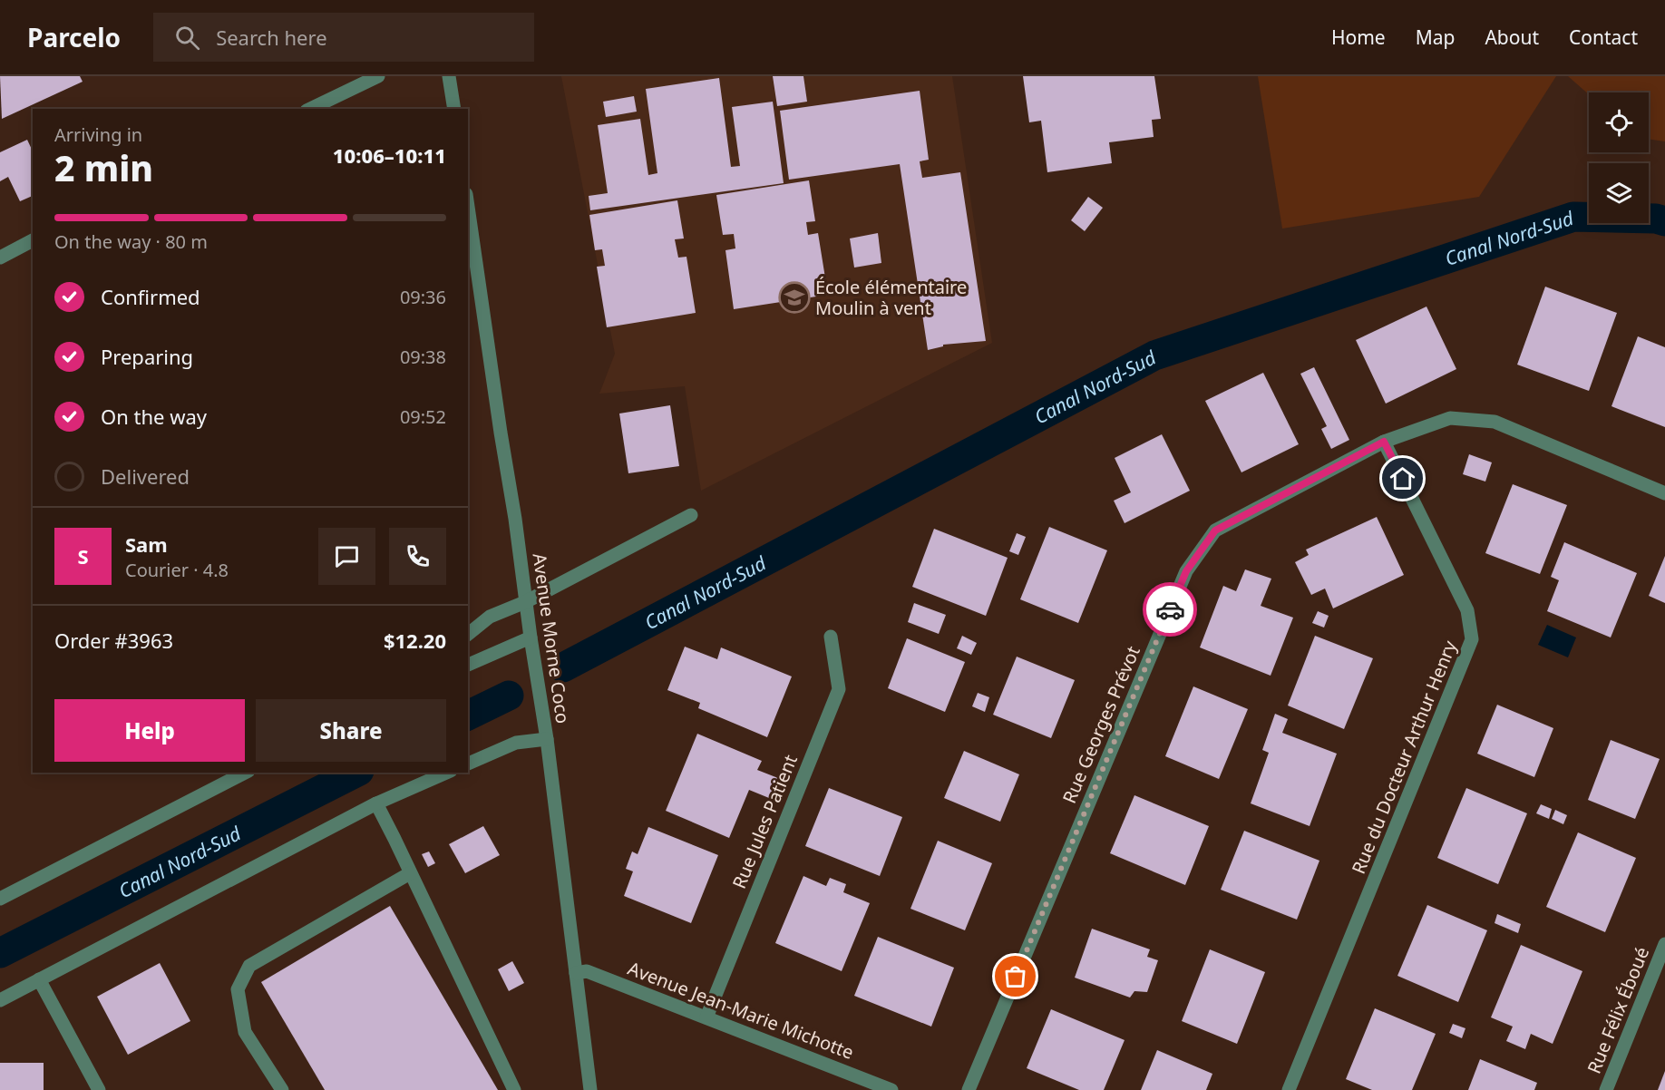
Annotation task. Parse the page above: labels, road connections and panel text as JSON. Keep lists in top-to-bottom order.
{
  "streets": {
    "street": [
      "Avenue Morne Coco",
      "Rue Georges Prévot",
      "Rue du Docteur Arthur Henry",
      "Rue Jules Patient",
      "Avenue Jean-Marie Michotte",
      "Rue Félix Éboué"
    ]
  },
  "crossings": [
    ["Avenue Morne Coco", "Avenue Jean-Marie Michotte"],
    ["Rue Georges Prévot", "Rue du Docteur Arthur Henry"],
    ["Rue Jules Patient", "Avenue Jean-Marie Michotte"]
  ],
  "water": ["Canal Nord-Sud"],
  "places": {
    "school or university": ["École élémentaire Moulin à vent"]
  },
  "page": {
    "header": "Parcelo",
    "search": "Search here",
    "nav": [
      "Home",
      "Map",
      "About",
      "Contact"
    ],
    "heading": ["2 min", "Arriving in", "10:06–10:11"],
    "panel": [
      "Sam",
      "Courier · 4.8",
      "Order #3963",
      "$12.20"
    ],
    "bar": "On the way · 80 m",
    "list": [
      ["Confirmed", "09:36"],
      ["Preparing", "09:38"],
      ["On the way", "09:52"],
      "Delivered"
    ],
    "round": "S",
    "buttons": ["Help", "Share"]
  }
}
